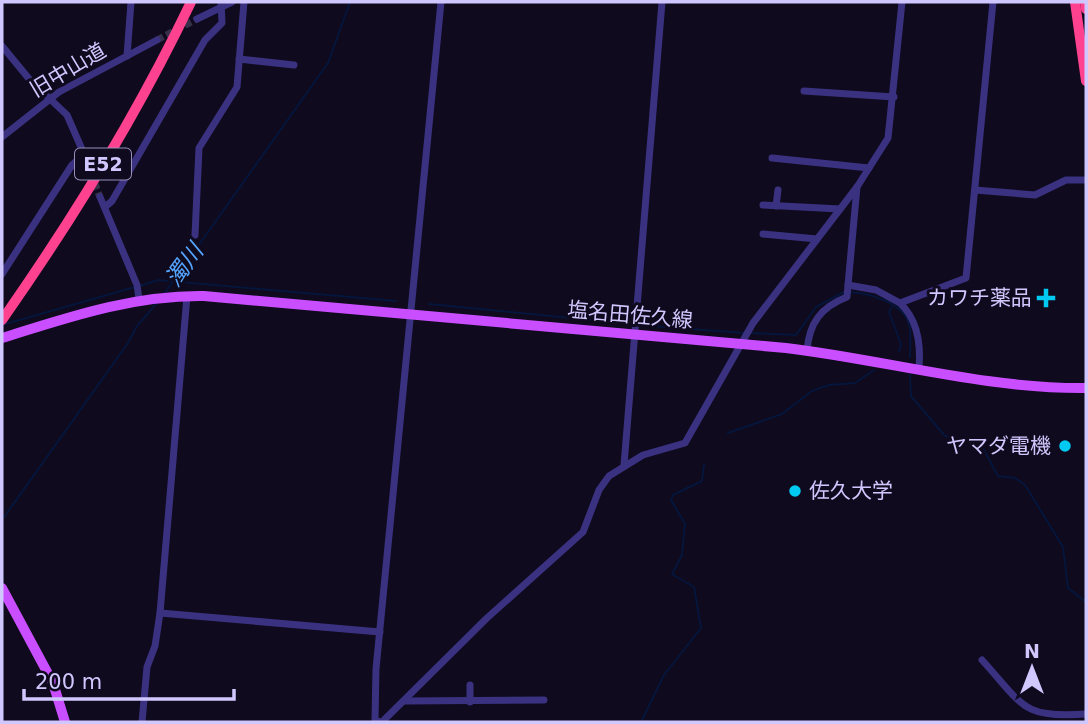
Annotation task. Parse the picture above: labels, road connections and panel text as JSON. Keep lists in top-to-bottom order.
{
  "streets": {
    "highway": ["E52"],
    "main road": ["塩名田佐久線"],
    "street": ["旧中山道"]
  },
  "water": ["濁川"],
  "places": {
    "health": ["カワチ薬品"],
    "other": ["ヤマダ電機", "佐久大学"]
  },
  "scale_bar": "200 m",
  "north": "top"
}
